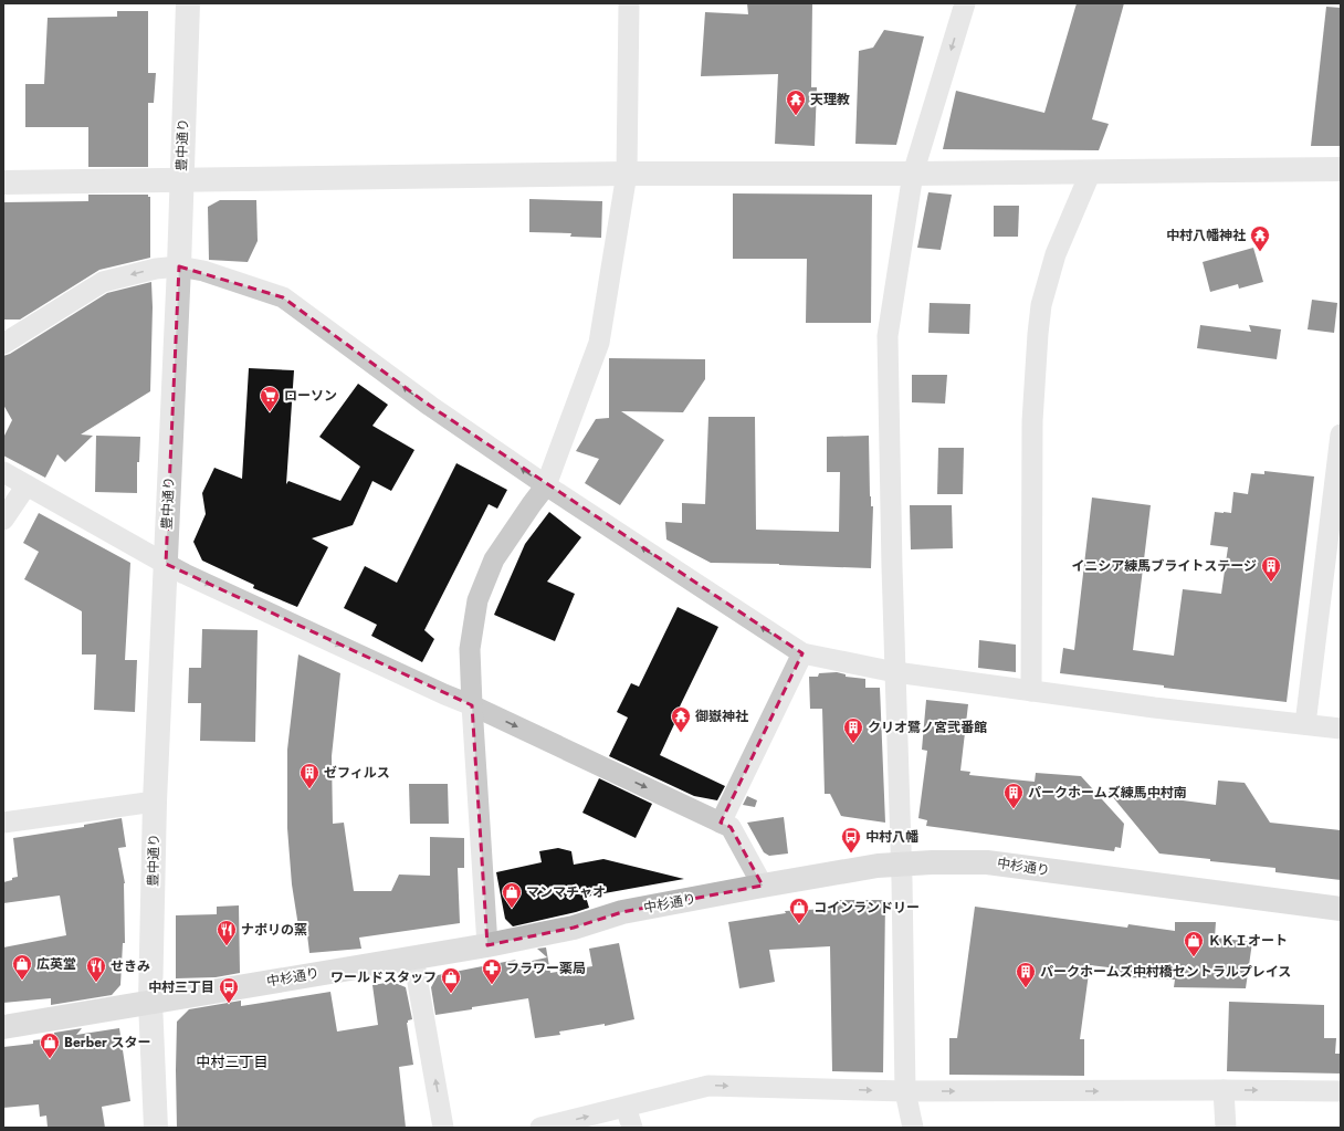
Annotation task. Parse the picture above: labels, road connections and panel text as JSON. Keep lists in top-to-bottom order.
{
  "streets": {
    "main road": ["中杉通り"],
    "street": ["豊中通り"]
  },
  "crossings": [
    ["豊中通り", "中杉通り"]
  ],
  "districts": ["中村三丁目"],
  "places": {
    "temple": ["天理教", "中村八幡神社", "御嶽神社"],
    "supermarket": ["ローソン"],
    "building": [
      "イニシア練馬ブライトステージ",
      "クリオ鷺ノ宮弐番館",
      "ゼフィルス",
      "パークホームズ練馬中村南",
      "パークホームズ中村橋セントラルプレイス"
    ],
    "bus stop": ["中村八幡", "中村三丁目"],
    "shop": [
      "マンマチャオ",
      "コインランドリー",
      "ＫＫＩオート",
      "広英堂",
      "ワールドスタッフ",
      "Berber スター"
    ],
    "restaurant": ["ナポリの窯", "せきみ"],
    "pharmacy": ["フラワー薬局"]
  }
}
